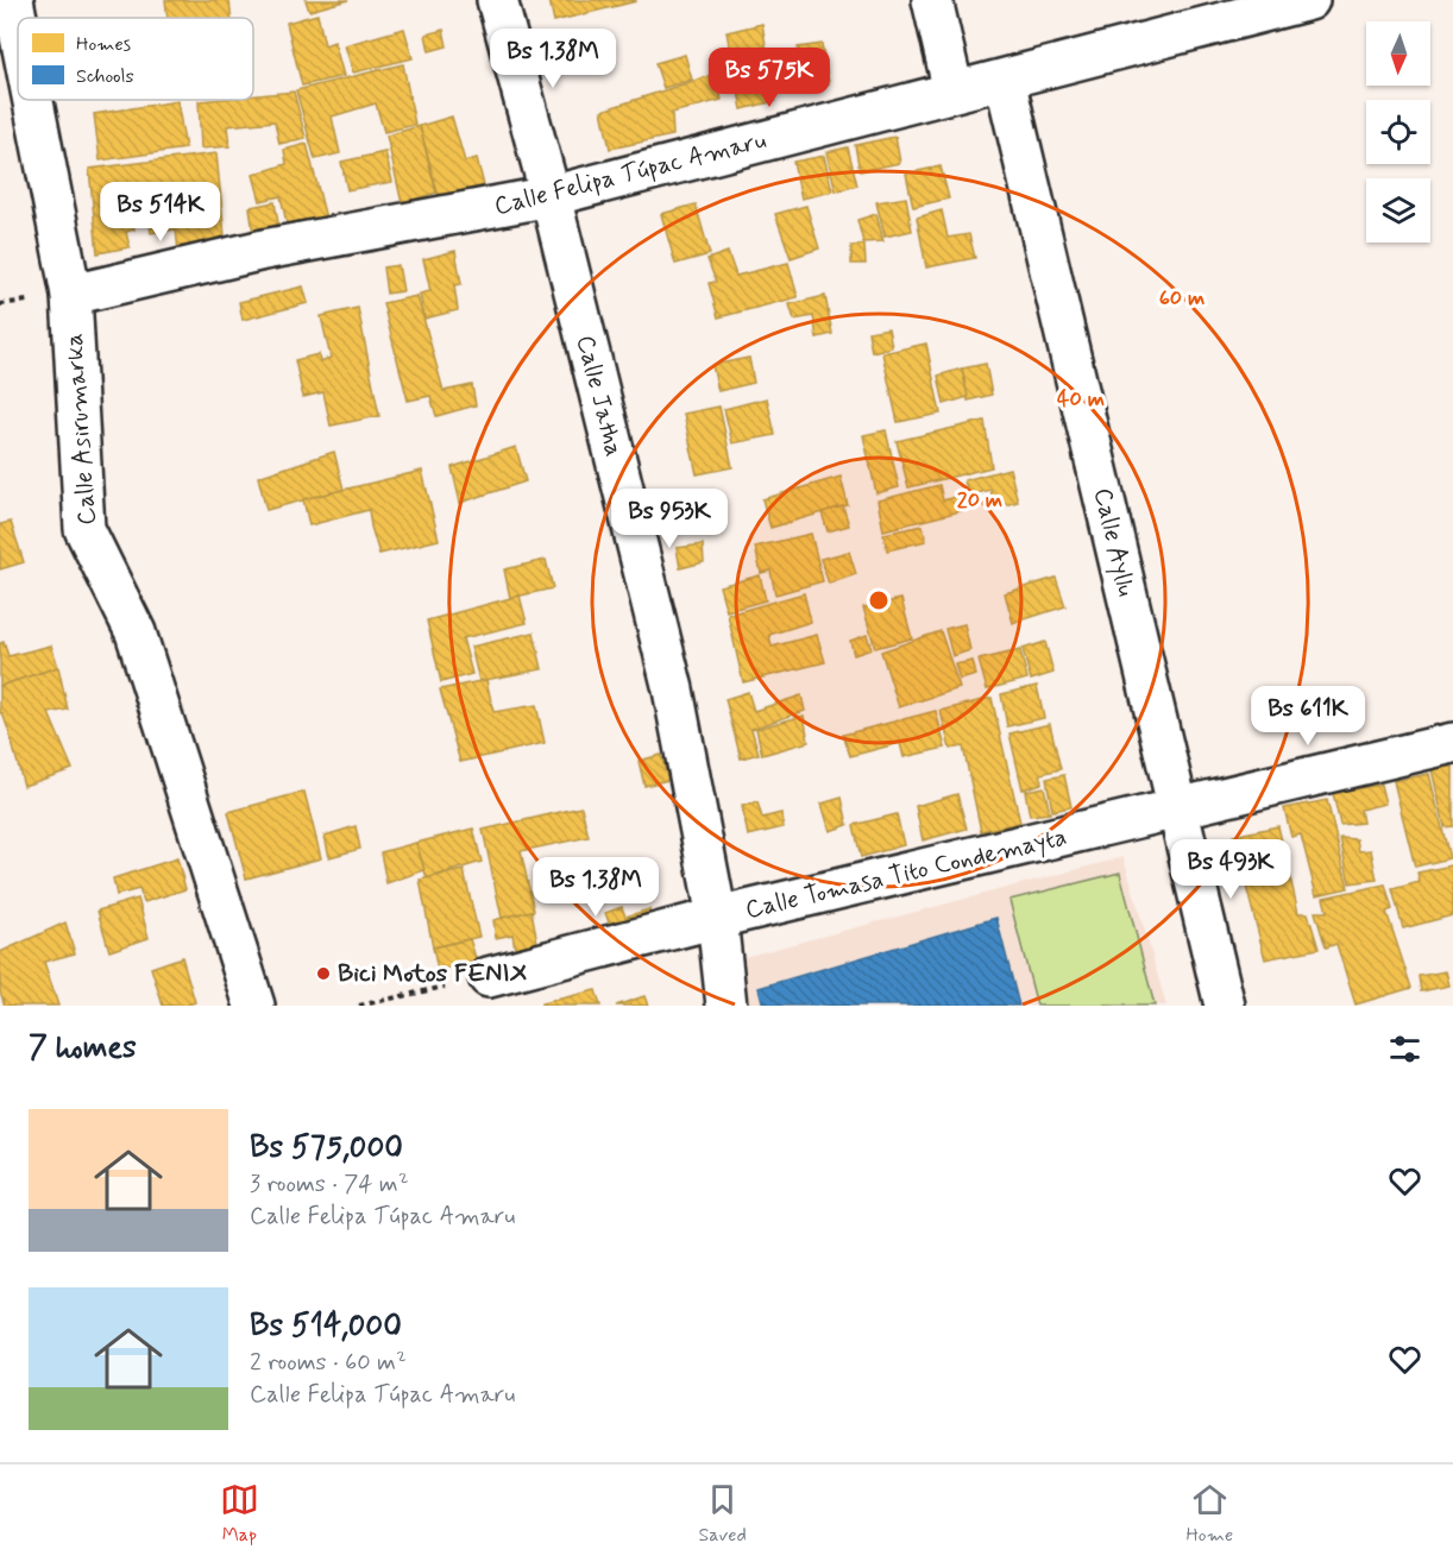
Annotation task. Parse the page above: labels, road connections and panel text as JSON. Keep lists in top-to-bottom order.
{
  "streets": {
    "street": [
      "Calle Felipa Túpac Amaru",
      "Calle Jatha",
      "Calle Asirumarka",
      "Calle Ayllu",
      "Calle Tomasa Tito Condemayta"
    ]
  },
  "crossings": [
    ["Calle Felipa Túpac Amaru", "Calle Jatha"],
    ["Calle Felipa Túpac Amaru", "Calle Asirumarka"],
    ["Calle Felipa Túpac Amaru", "Calle Ayllu"],
    ["Calle Jatha", "Calle Tomasa Tito Condemayta"],
    ["Calle Ayllu", "Calle Tomasa Tito Condemayta"]
  ],
  "places": ["Bici Motos FENIX"],
  "legend": ["Homes", "Schools"],
  "north": "bottom",
  "page": {
    "price": [
      "Bs 1.38M",
      "Bs 575K",
      "Bs 514K",
      "Bs 953K",
      "Bs 611K",
      "Bs 493K",
      "Bs 1.38M"
    ],
    "heading": "7 homes",
    "list": [
      {
        "name": "Bs 575,000",
        "note": "3 rooms · 74 m² · Calle Felipa Túpac Amaru"
      },
      {
        "name": "Bs 514,000",
        "note": "2 rooms · 60 m² · Calle Felipa Túpac Amaru"
      }
    ],
    "tabs": ["Map", "Saved", "Home"]
  },
  "rings": ["60 m", "40 m", "20 m"]
}
